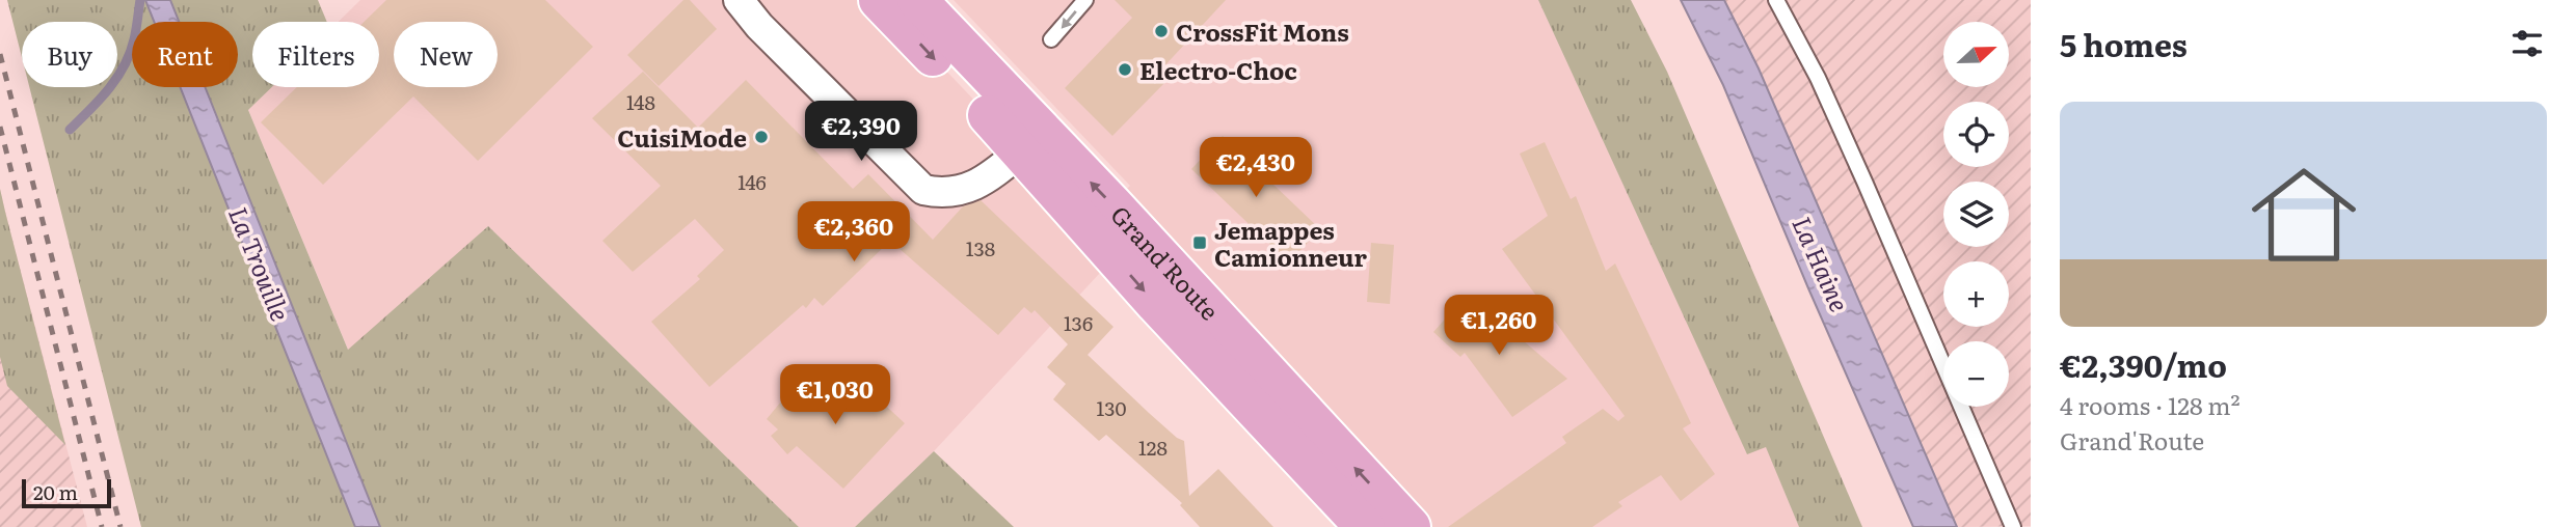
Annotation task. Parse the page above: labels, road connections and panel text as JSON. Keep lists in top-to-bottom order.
{
  "streets": {
    "main road": ["Grand'Route"]
  },
  "water": ["La Trouille", "La Haine"],
  "places": {
    "other": ["CrossFit Mons", "Electro-Choc", "CuisiMode"],
    "transit": ["Jemappes Camionneur"]
  },
  "house_numbers": [
    "148",
    "146",
    "138",
    "136",
    "130",
    "128"
  ],
  "scale_bar": "20 m",
  "north": "right",
  "page": {
    "heading": "5 homes",
    "map_buttons": ["+", "−"],
    "chip": [
      "Buy",
      "Rent",
      "Filters",
      "New"
    ],
    "list": [
      {
        "name": "€2,390/mo",
        "note": "4 rooms · 128 m² · Grand'Route"
      }
    ],
    "price": [
      "€2,390",
      "€2,430",
      "€2,360",
      "€1,260",
      "€1,030"
    ],
    "scale": "20 m"
  }
}
